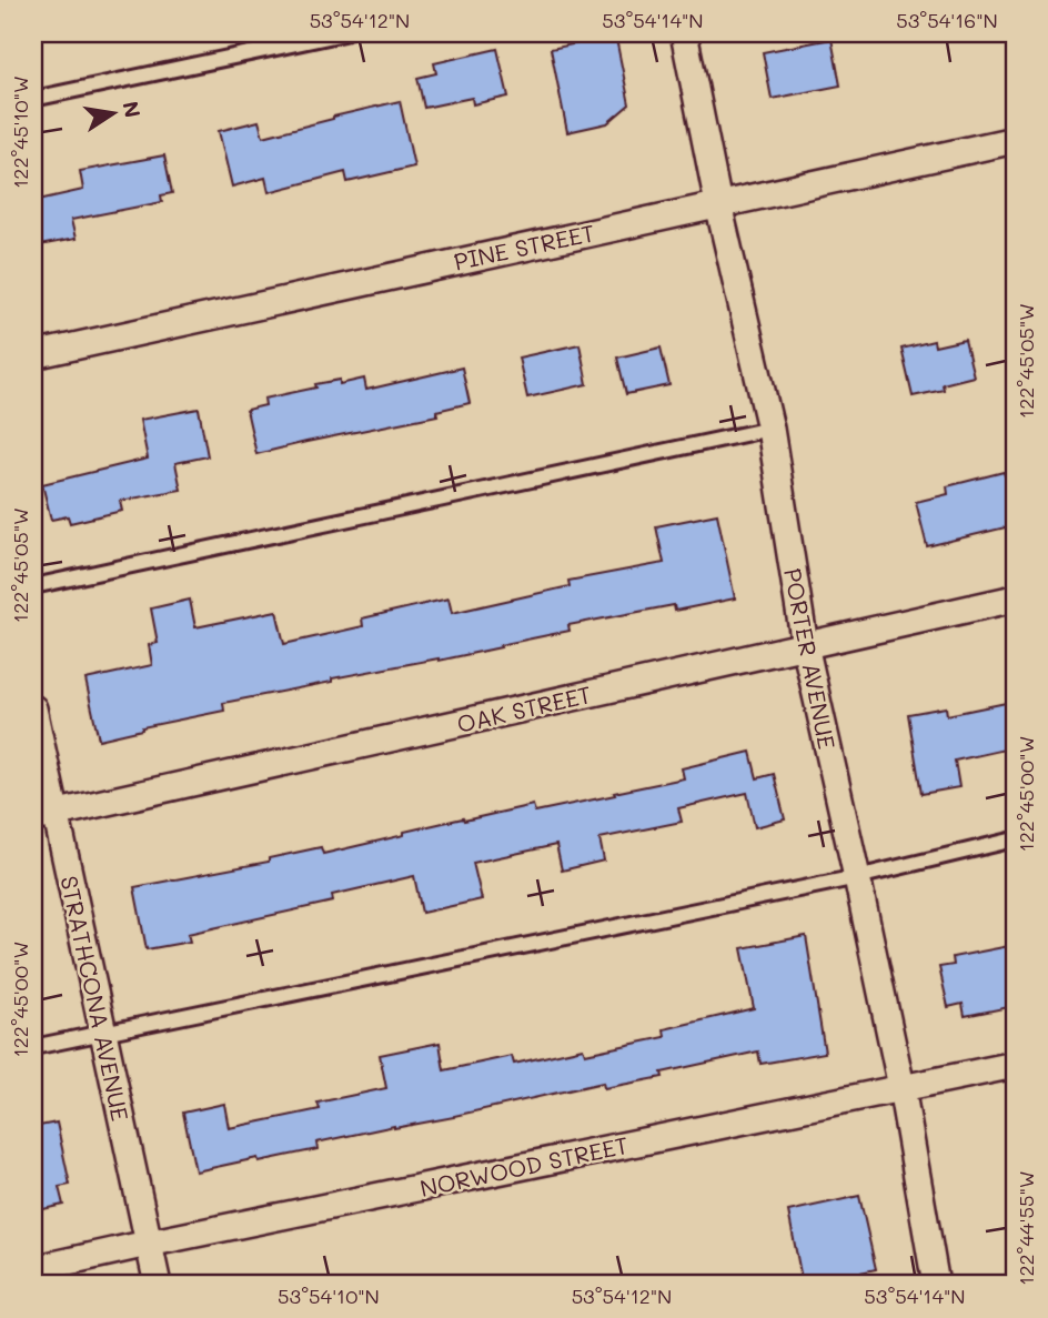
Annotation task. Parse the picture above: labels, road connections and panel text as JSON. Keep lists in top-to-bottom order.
{
  "streets": {
    "street": [
      "PINE STREET",
      "PORTER AVENUE",
      "OAK STREET",
      "STRATHCONA AVENUE",
      "NORWOOD STREET"
    ]
  },
  "crossings": [
    ["PINE STREET", "PORTER AVENUE"],
    ["PORTER AVENUE", "OAK STREET"],
    ["PORTER AVENUE", "NORWOOD STREET"],
    ["OAK STREET", "STRATHCONA AVENUE"],
    ["STRATHCONA AVENUE", "NORWOOD STREET"]
  ],
  "north": "right",
  "coordinates": [
    "53°54'12\"N",
    "53°54'14\"N",
    "53°54'16\"N",
    "122°45'10\"W",
    "122°45'05\"W",
    "122°45'00\"W",
    "122°44'55\"W",
    "53°54'10\"N"
  ]
}
